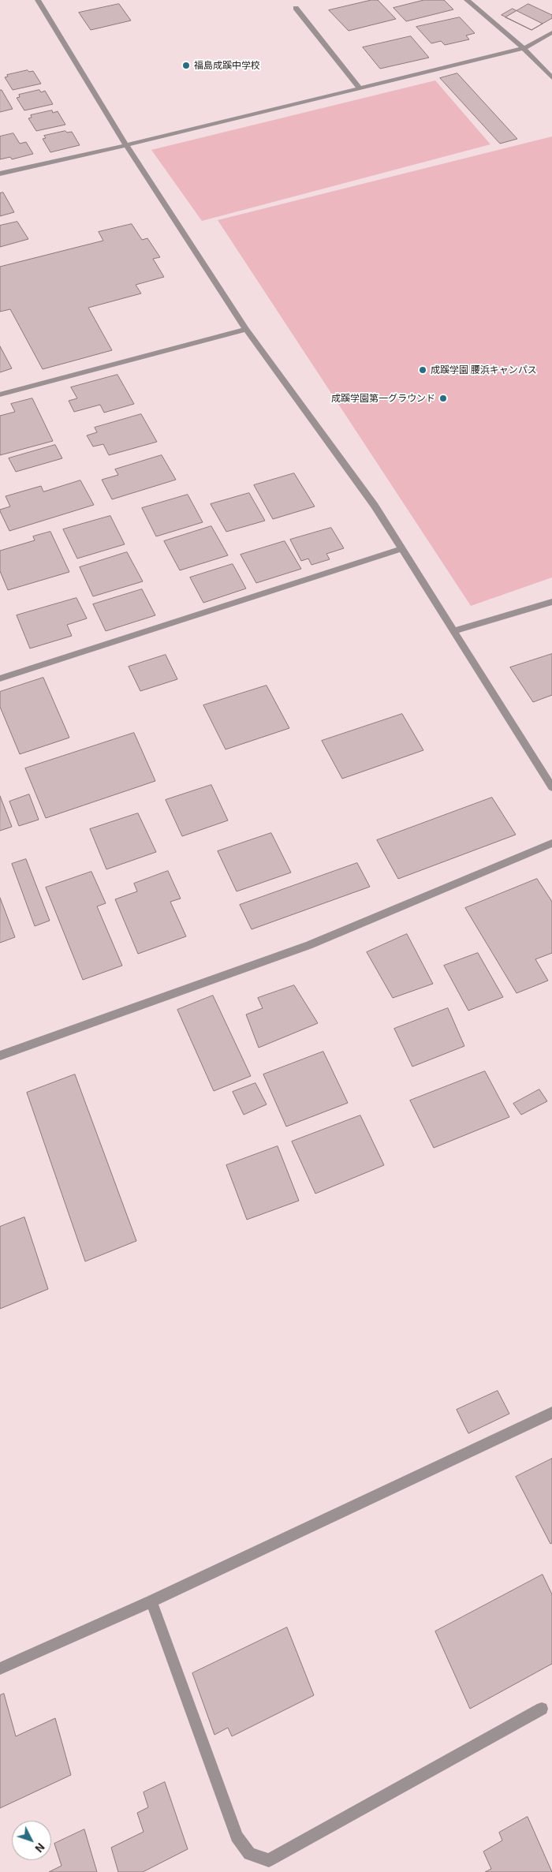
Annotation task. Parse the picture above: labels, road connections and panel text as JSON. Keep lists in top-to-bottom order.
{
  "places": ["福島成蹊中学校", "成蹊学園 腰浜キャンパス", "成蹊学園第一グラウンド"],
  "north": "bottom right"
}
